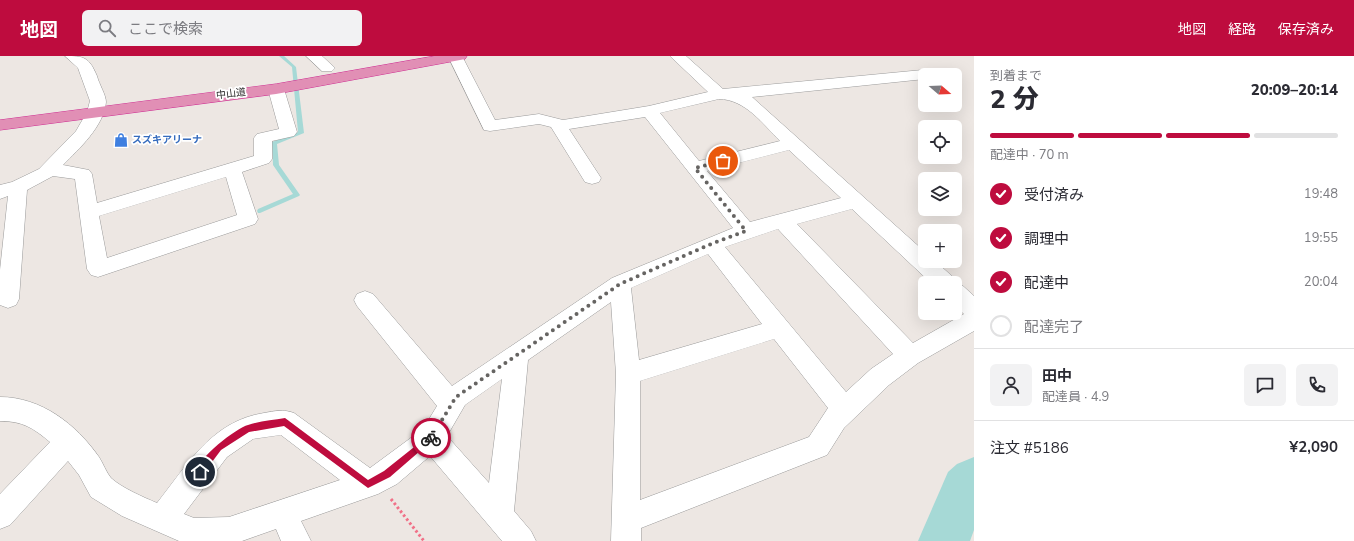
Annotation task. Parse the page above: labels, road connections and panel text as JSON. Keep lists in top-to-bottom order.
{
  "streets": {
    "highway": ["中山道"]
  },
  "places": {
    "shop": ["スズキアリーナ"]
  },
  "north": "right",
  "page": {
    "header": "地図",
    "search": "ここで検索",
    "nav": ["地図", "経路", "保存済み"],
    "heading": ["2 分", "到着まで", "20:09–20:14"],
    "panel": [
      "田中",
      "配達員 · 4.9",
      "注文 #5186",
      "¥2,090"
    ],
    "map_buttons": ["+", "−"],
    "bar": "配達中 · 70 m",
    "list": [
      ["受付済み", "19:48"],
      ["調理中", "19:55"],
      ["配達中", "20:04"],
      "配達完了"
    ]
  }
}
